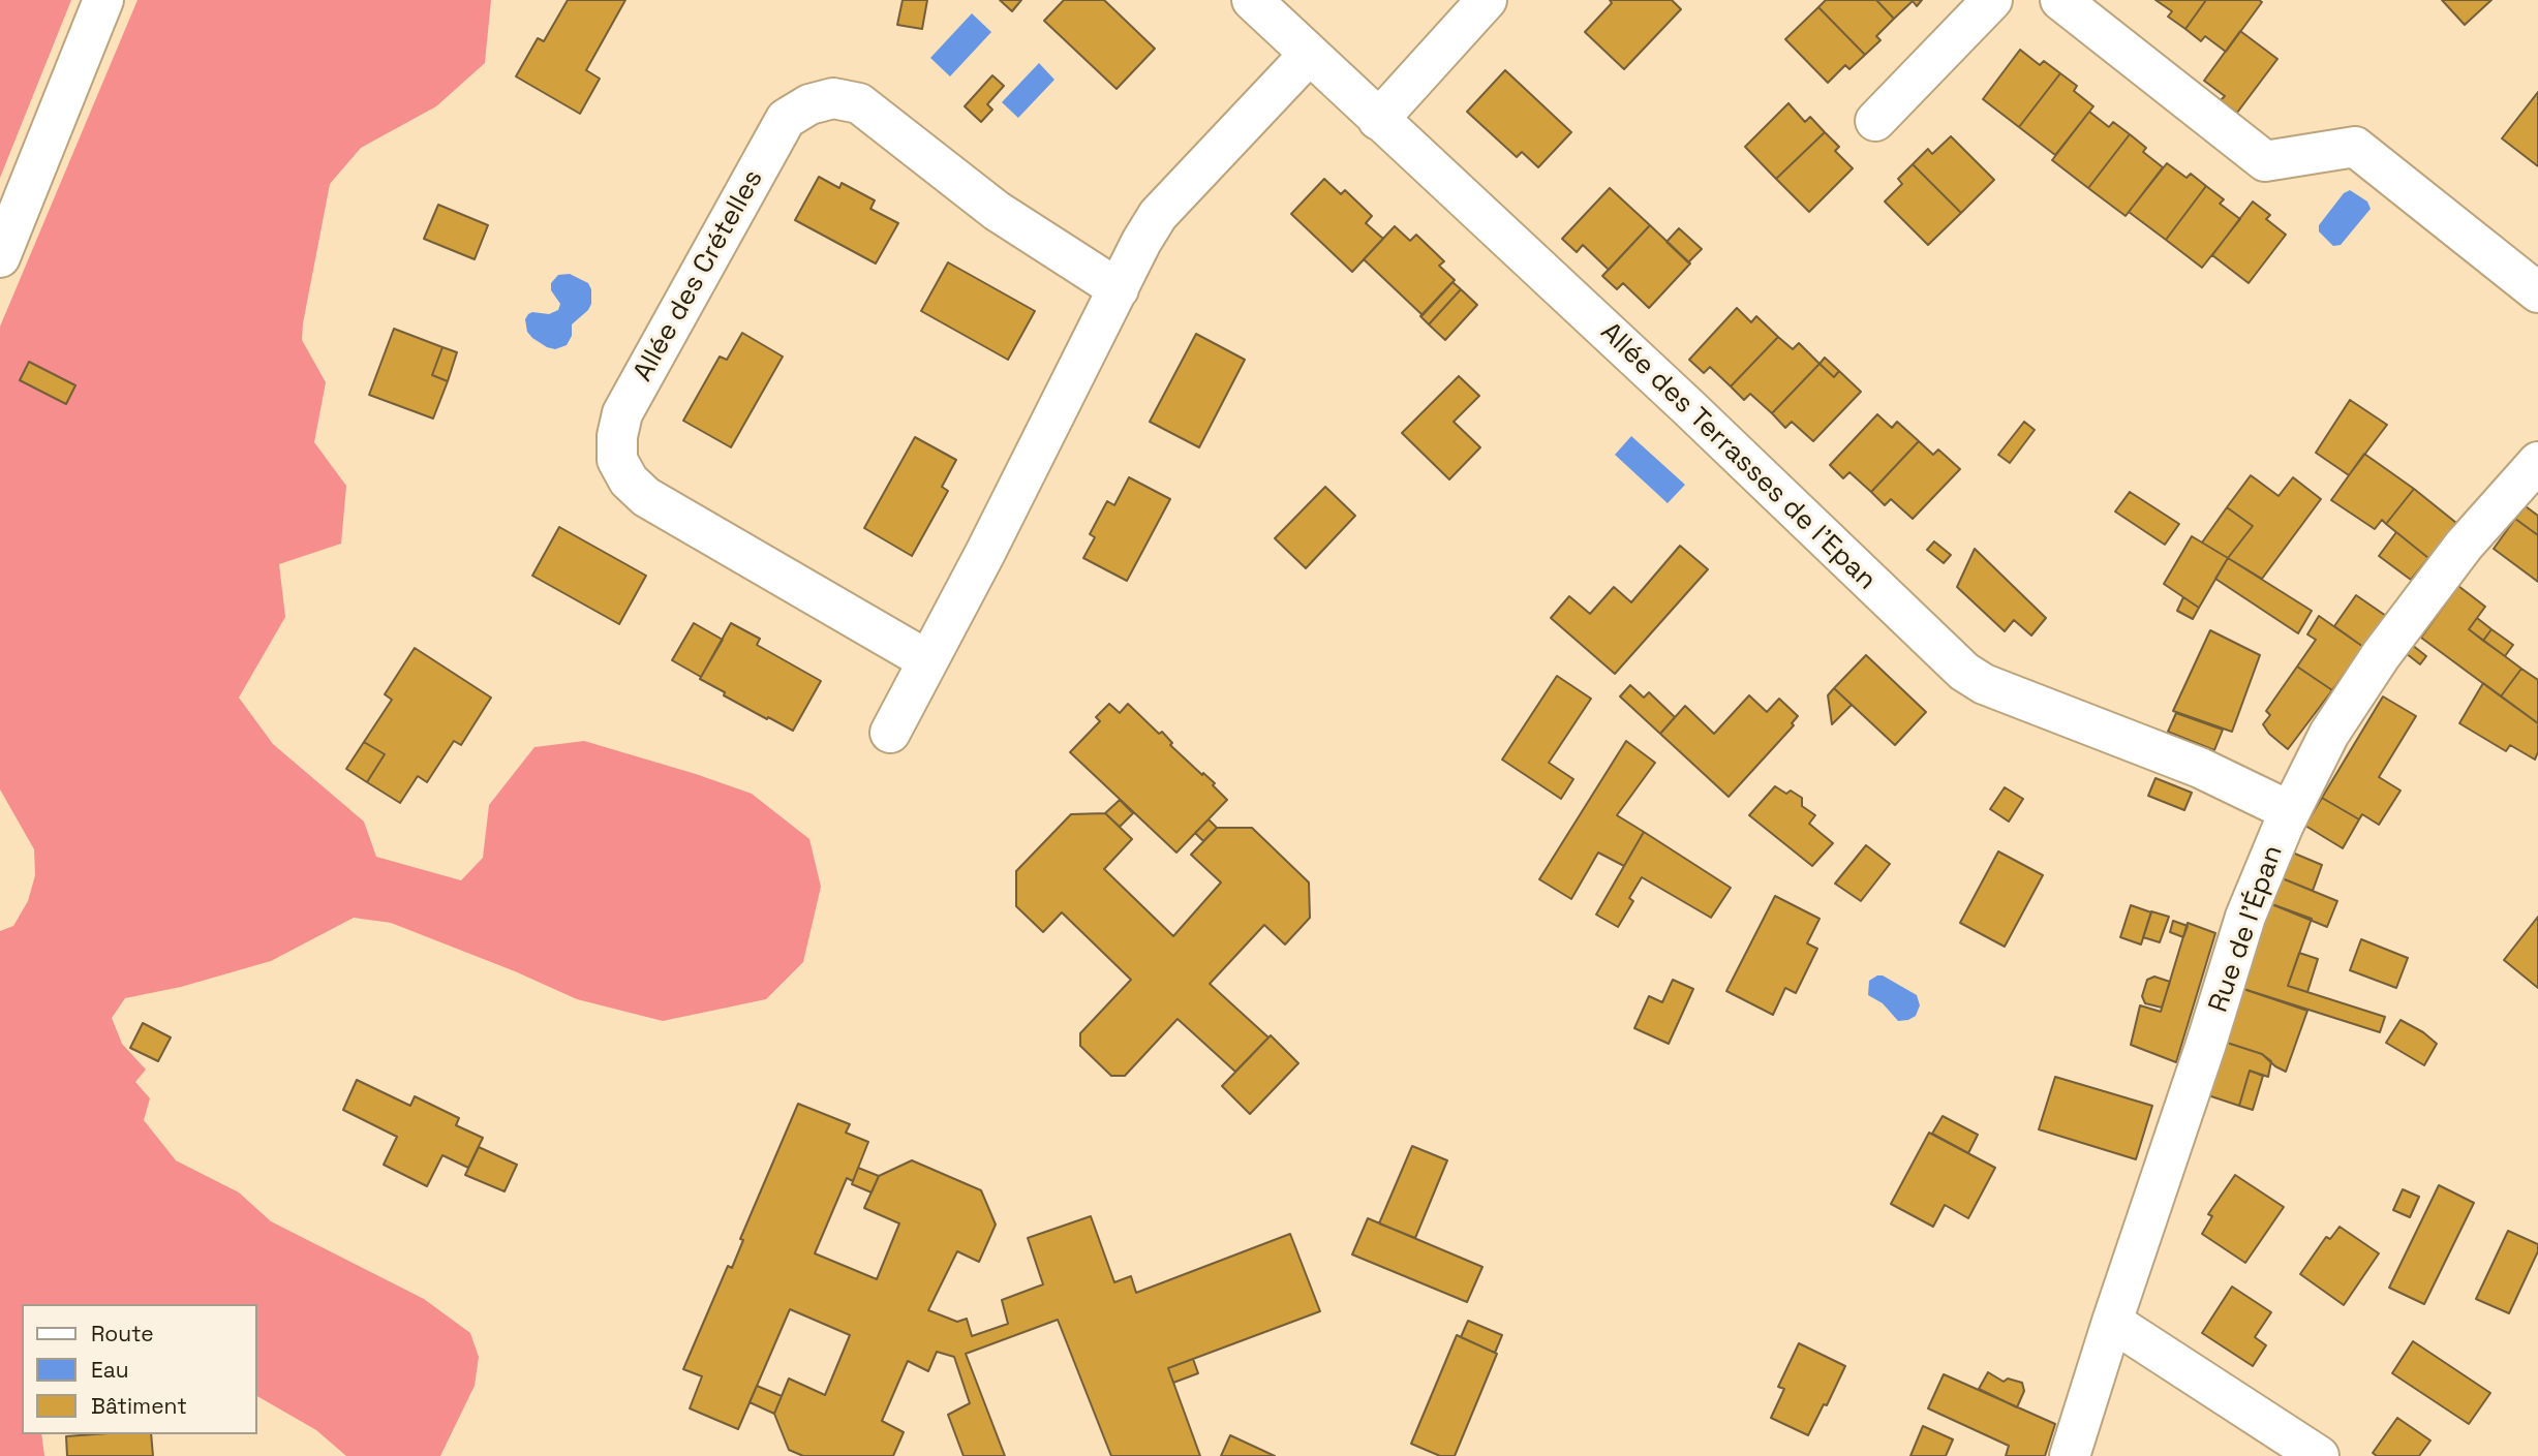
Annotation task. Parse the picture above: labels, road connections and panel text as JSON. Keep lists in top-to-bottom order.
{
  "streets": {
    "street": ["Allée des Crételles", "Allée des Terrasses de l'Epan", "Rue de l'Épan"]
  },
  "crossings": [
    ["Allée des Terrasses de l'Epan", "Rue de l'Épan"]
  ],
  "legend": ["Route", "Eau", "Bâtiment"]
}
